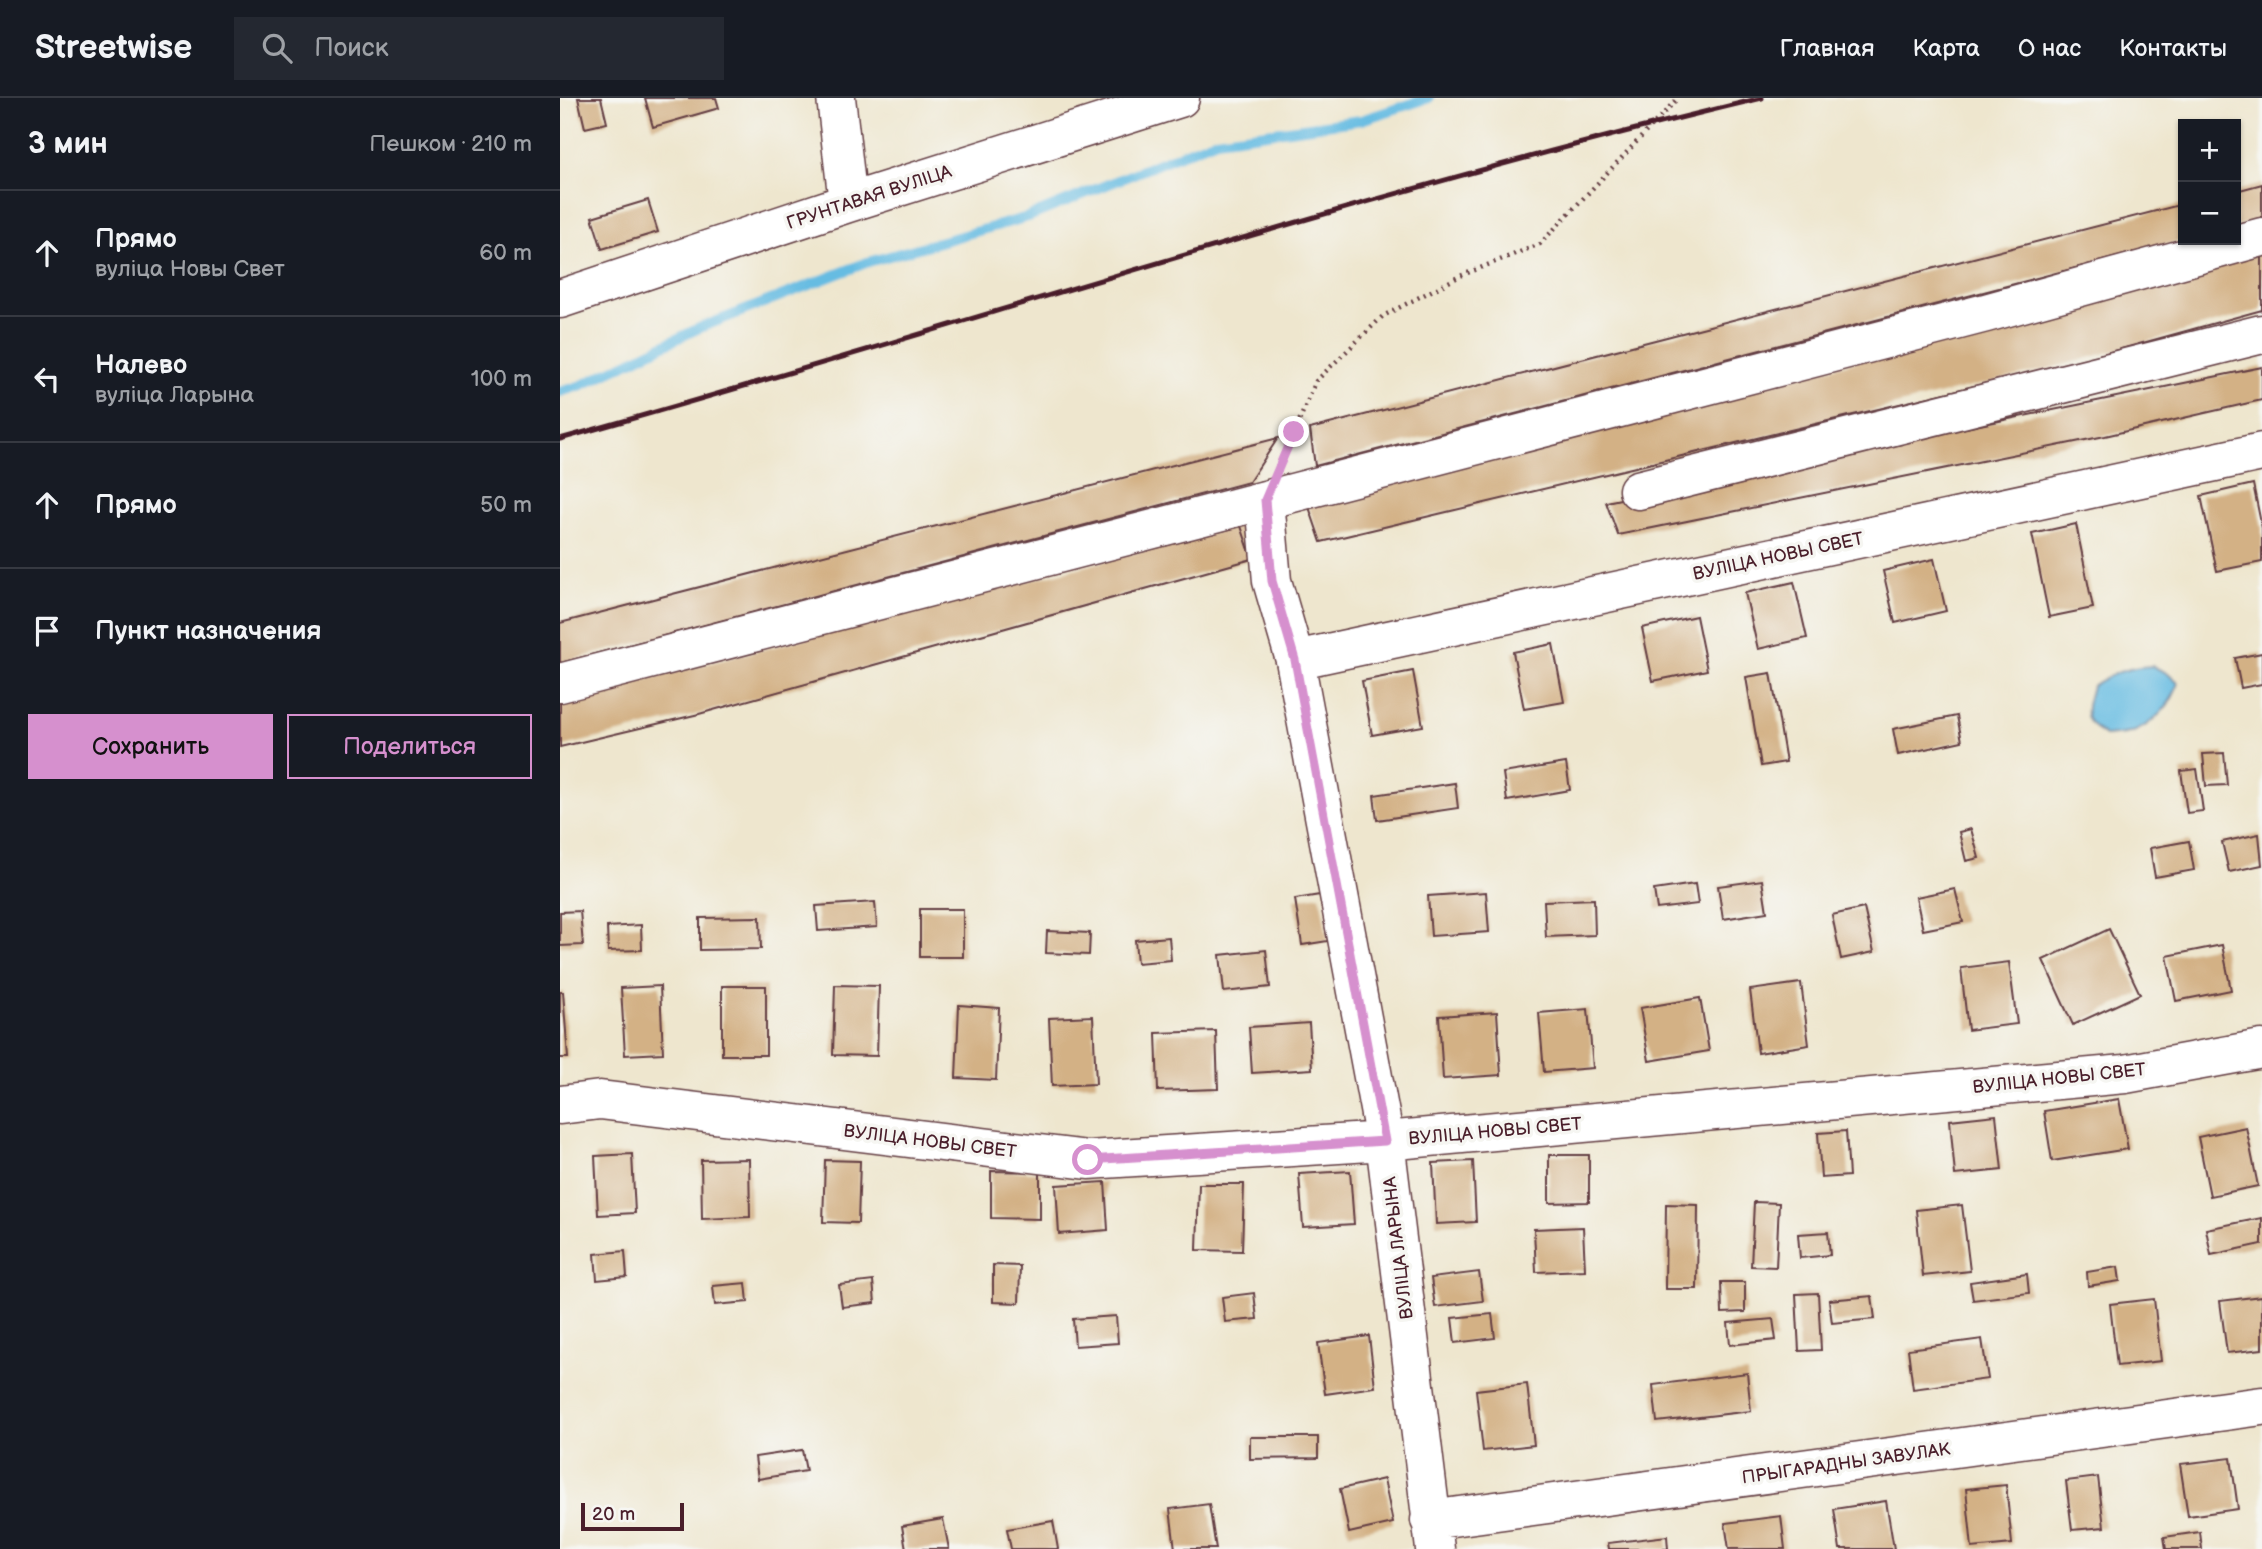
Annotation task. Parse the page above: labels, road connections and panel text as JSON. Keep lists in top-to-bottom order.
{
  "streets": {
    "street": [
      "ГРУНТАВАЯ ВУЛІЦА",
      "ВУЛІЦА НОВЫ СВЕТ",
      "ВУЛІЦА ЛАРЫНА",
      "ПРЫГАРАДНЫ ЗАВУЛАК"
    ]
  },
  "crossings": [
    ["ВУЛІЦА НОВЫ СВЕТ", "ВУЛІЦА ЛАРЫНА"],
    ["ВУЛІЦА ЛАРЫНА", "ПРЫГАРАДНЫ ЗАВУЛАК"]
  ],
  "scale_bar": "20 m",
  "page": {
    "header": "Streetwise",
    "search": "Поиск",
    "nav": [
      "Главная",
      "Карта",
      "О нас",
      "Контакты"
    ],
    "heading": ["3 мин", "Пешком · 210 m"],
    "map_buttons": ["+", "−"],
    "list": [
      ["Прямо", "вуліца Новы Свет", "60 m"],
      ["Налево", "вуліца Ларына", "100 m"],
      ["Прямо", "50 m"],
      "Пункт назначения"
    ],
    "buttons": ["Сохранить", "Поделиться"],
    "scale": "20 m"
  }
}
